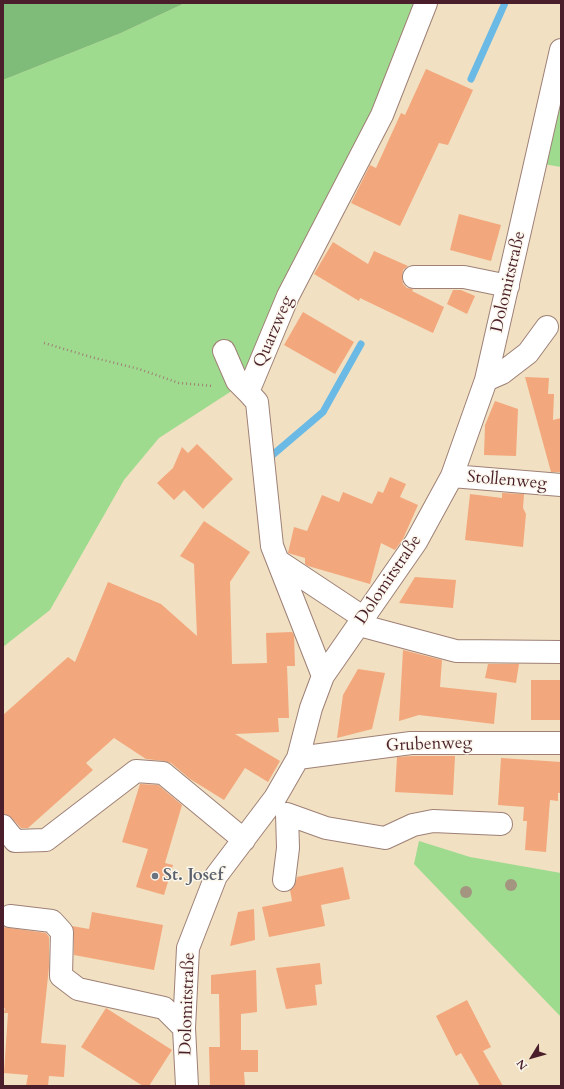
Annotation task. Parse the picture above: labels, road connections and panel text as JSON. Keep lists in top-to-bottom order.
{
  "streets": {
    "street": [
      "Dolomitstraße",
      "Quarzweg",
      "Stollenweg",
      "Grubenweg"
    ]
  },
  "crossings": [
    ["Dolomitstraße", "Stollenweg"],
    ["Dolomitstraße", "Grubenweg"]
  ],
  "places": ["St. Josef"],
  "north": "bottom left"
}
